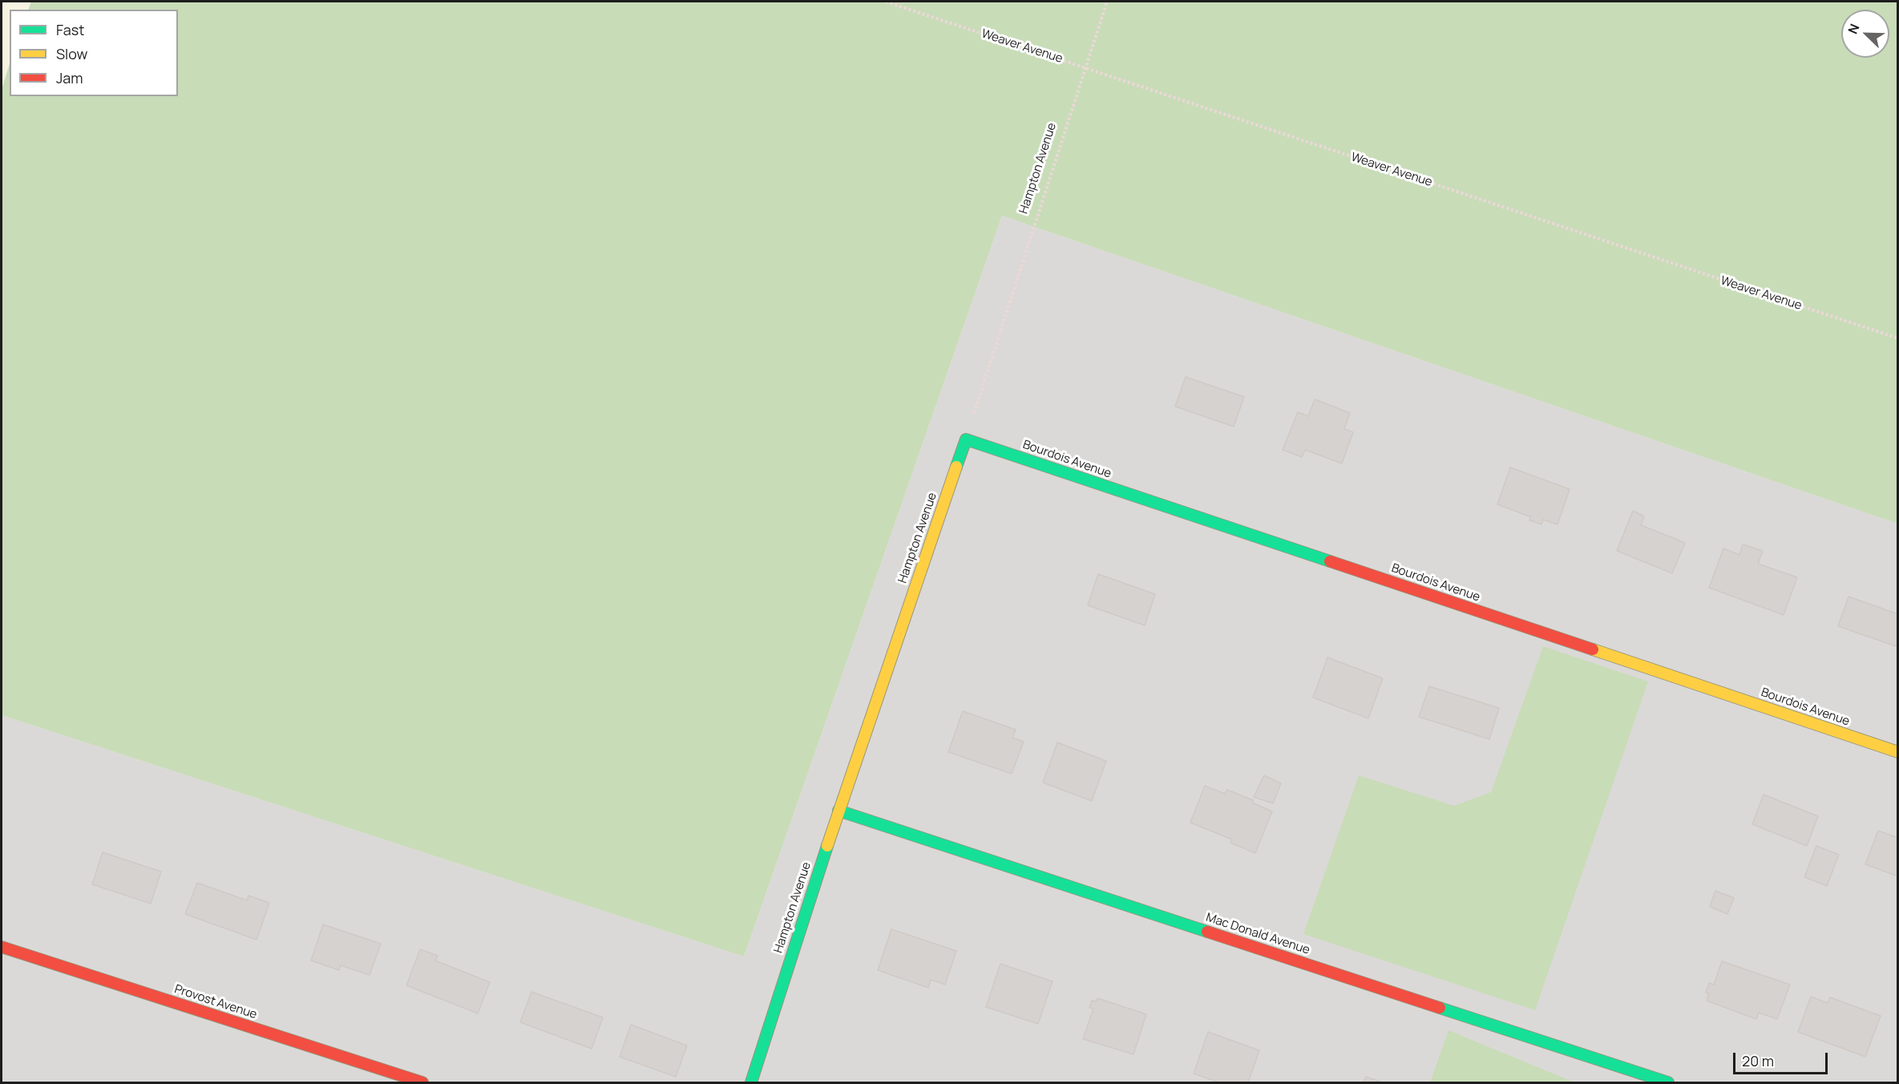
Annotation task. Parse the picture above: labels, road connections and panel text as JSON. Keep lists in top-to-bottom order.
{
  "streets": {
    "street": [
      "Hampton Avenue",
      "Bourdois Avenue",
      "Mac Donald Avenue",
      "Provost Avenue"
    ],
    "path": ["Weaver Avenue"]
  },
  "crossings": [
    ["Weaver Avenue", "Hampton Avenue"],
    ["Hampton Avenue", "Bourdois Avenue"],
    ["Hampton Avenue", "Mac Donald Avenue"]
  ],
  "legend": ["Fast", "Slow", "Jam"],
  "scale_bar": "20 m",
  "north": "top left"
}
